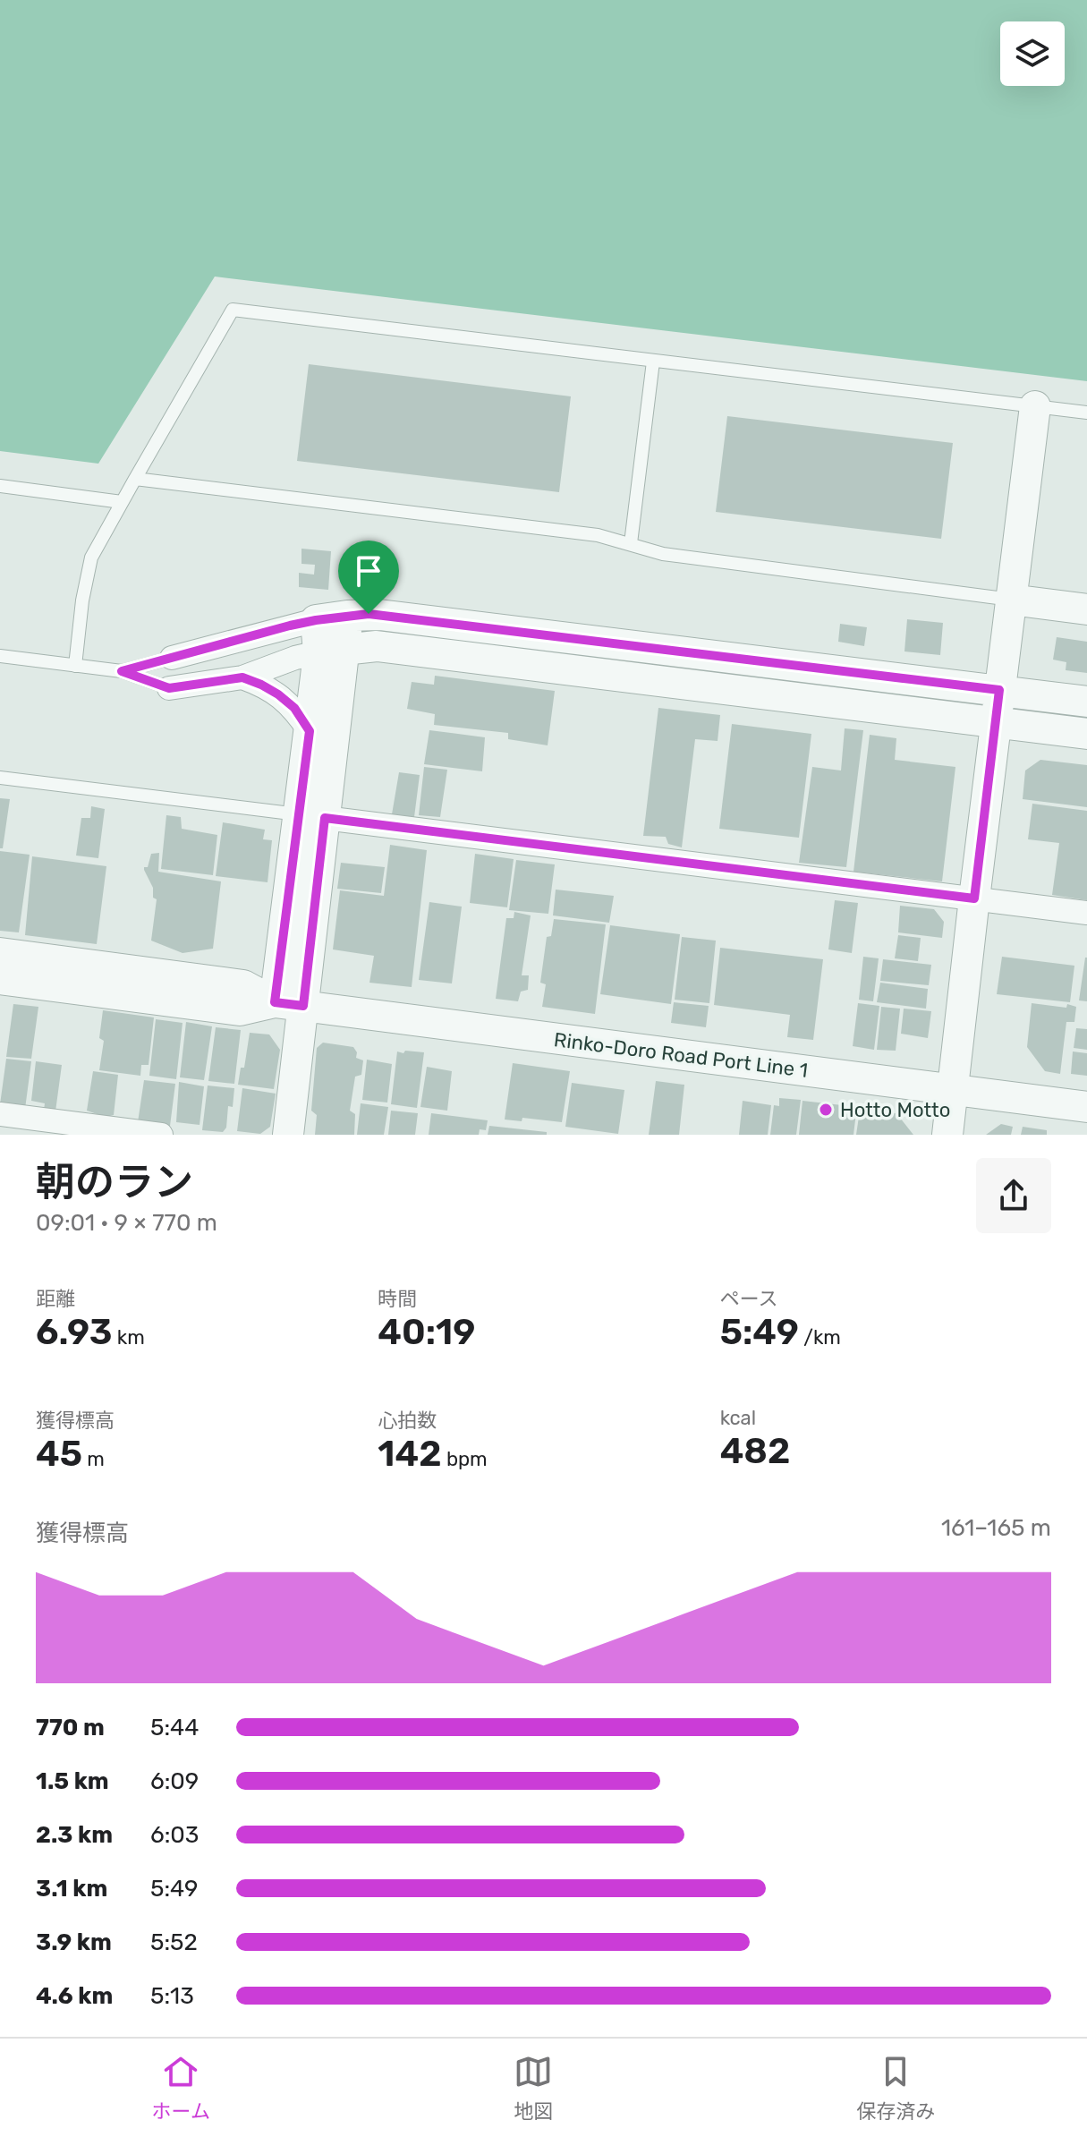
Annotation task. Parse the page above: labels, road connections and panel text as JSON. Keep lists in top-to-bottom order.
{
  "streets": {
    "street": ["Rinko-Doro Road Port Line 1"]
  },
  "places": ["Hotto Motto"],
  "page": {
    "heading": ["朝のラン", "09:01 · 9 × 770 m"],
    "stats": [
      ["距離", "6.93 km"],
      ["時間", "40:19"],
      ["ペース", "5:49 /km"],
      ["獲得標高", "45 m"],
      ["心拍数", "142 bpm"],
      ["kcal", "482"]
    ],
    "chart": ["獲得標高", "161–165 m"],
    "list": [
      {
        "name": "770 m",
        "note": "5:44"
      },
      {
        "name": "1.5 km",
        "note": "6:09"
      },
      {
        "name": "2.3 km",
        "note": "6:03"
      },
      {
        "name": "3.1 km",
        "note": "5:49"
      },
      {
        "name": "3.9 km",
        "note": "5:52"
      },
      {
        "name": "4.6 km",
        "note": "5:13"
      }
    ],
    "tabs": ["ホーム", "地図", "保存済み"]
  }
}
